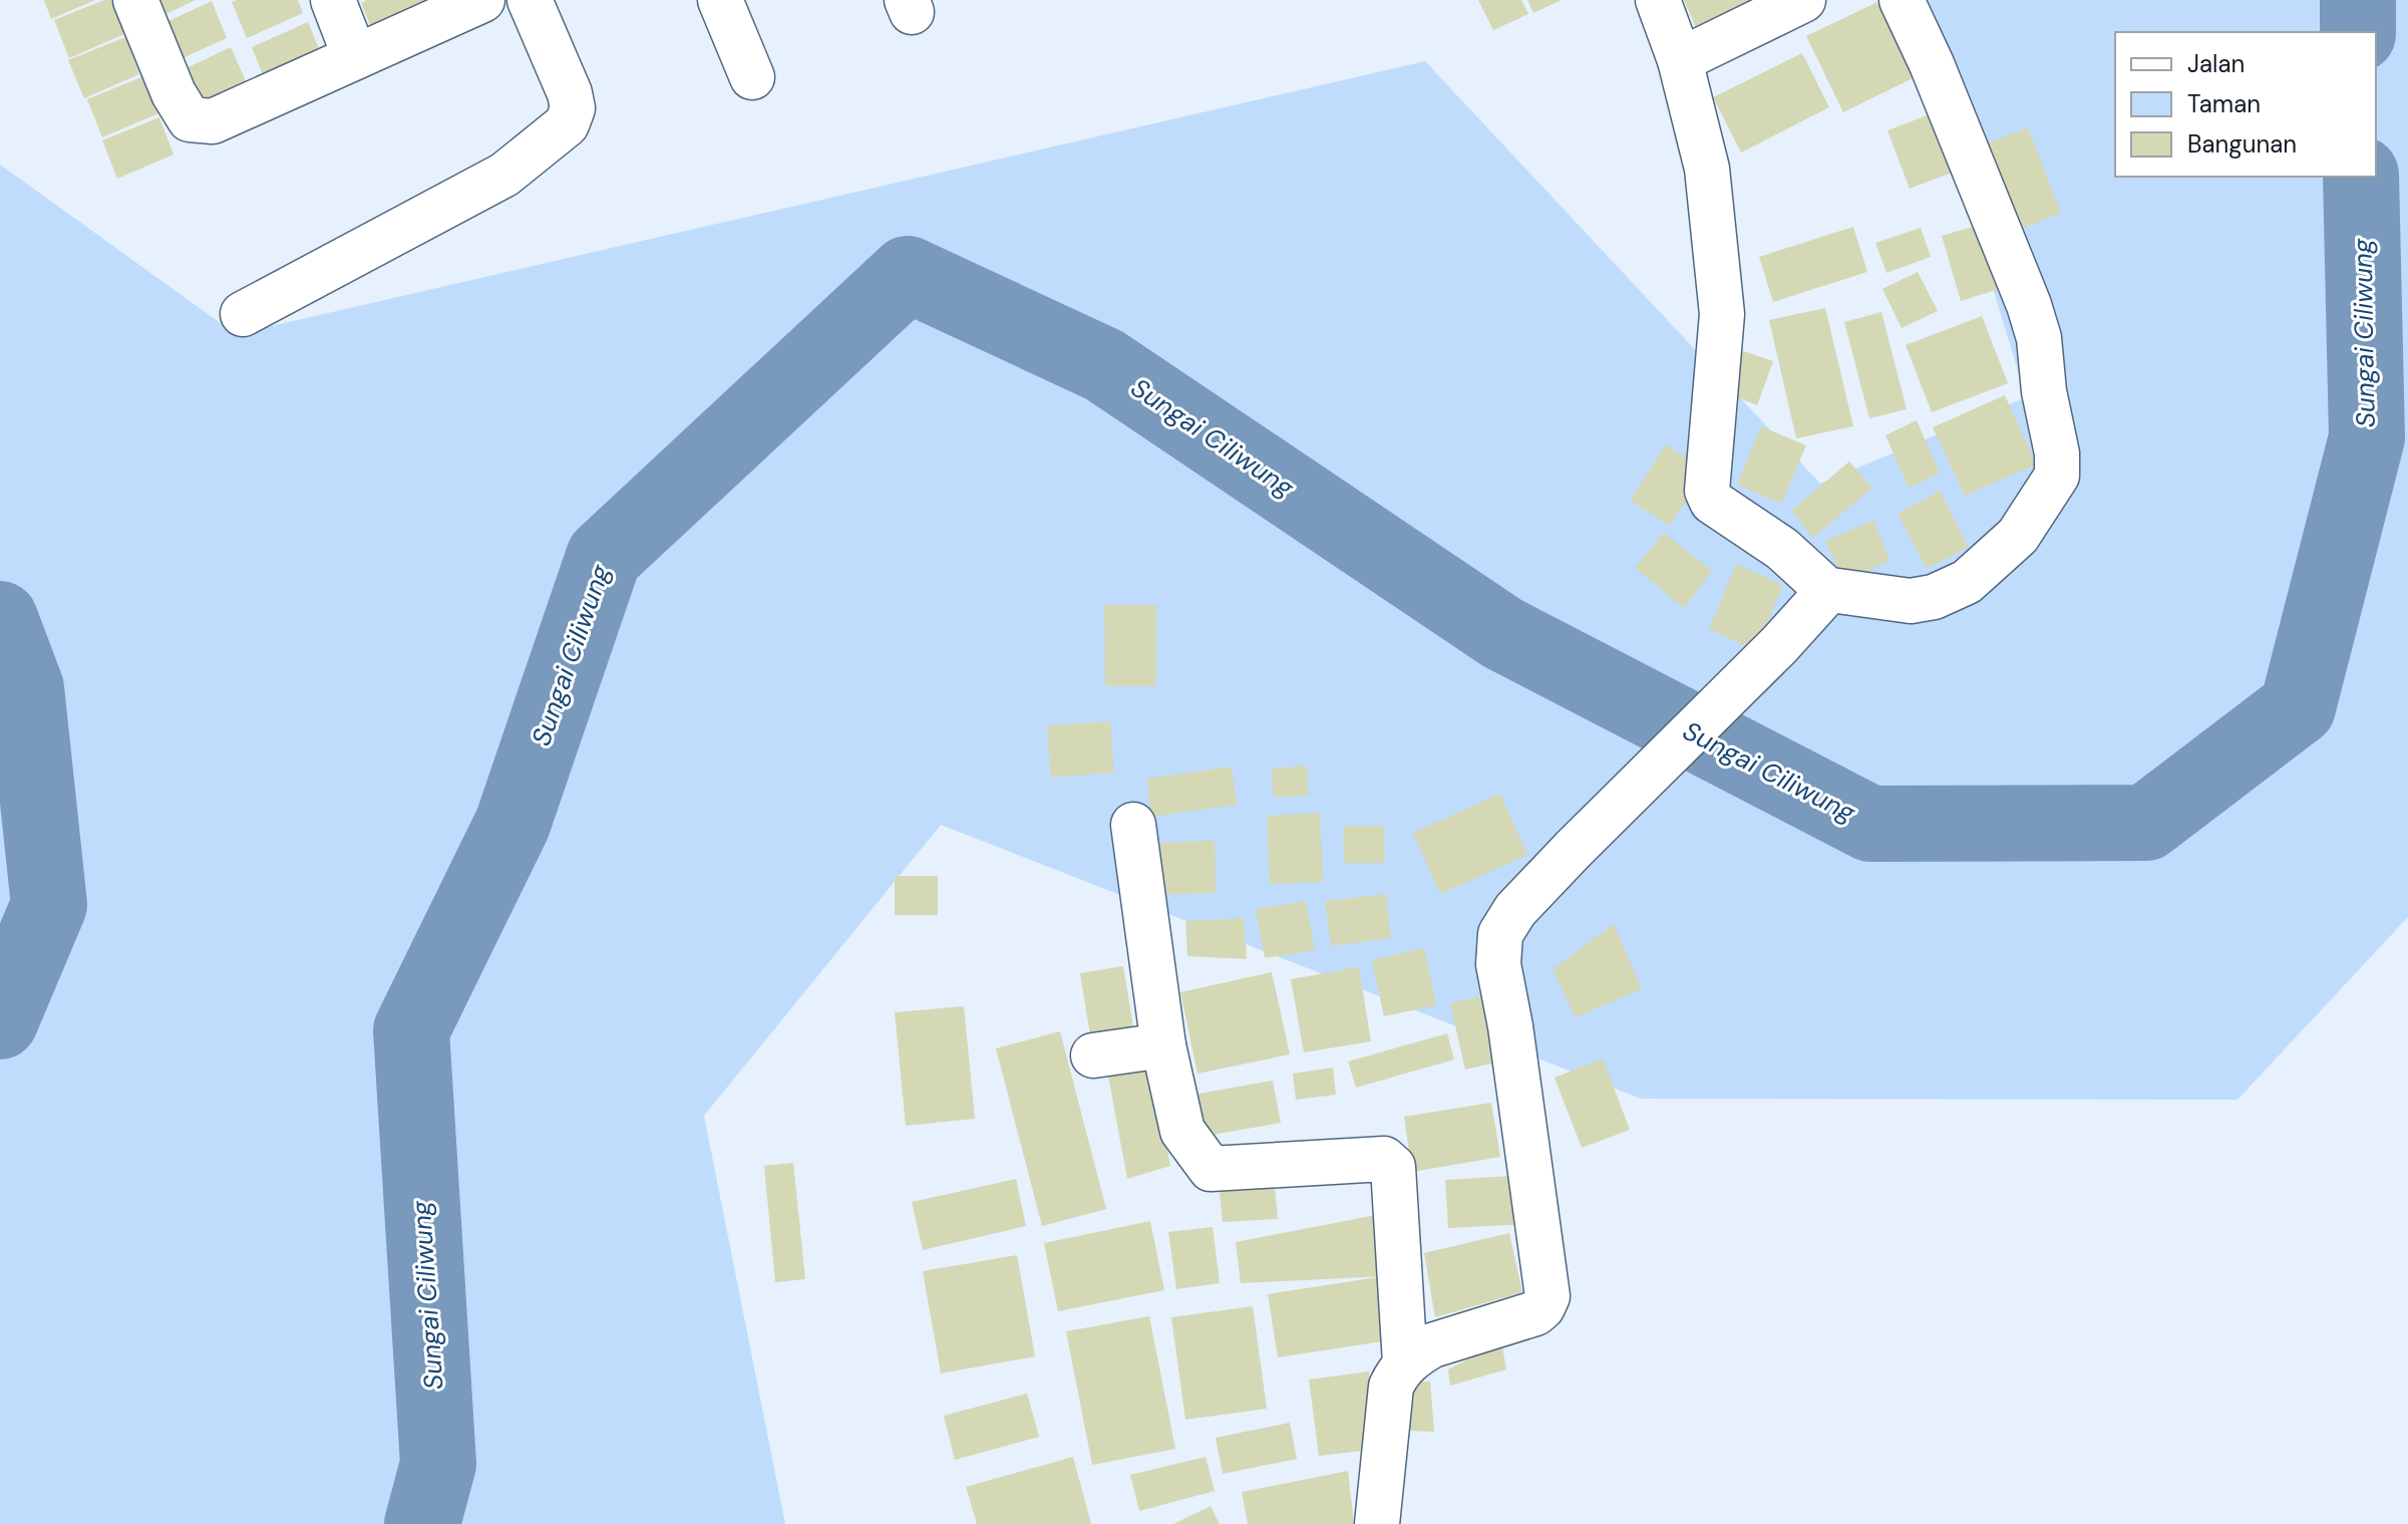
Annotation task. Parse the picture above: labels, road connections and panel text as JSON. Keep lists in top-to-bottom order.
{
  "water": ["Sungai Ciliwung"],
  "legend": ["Jalan", "Taman", "Bangunan"]
}
